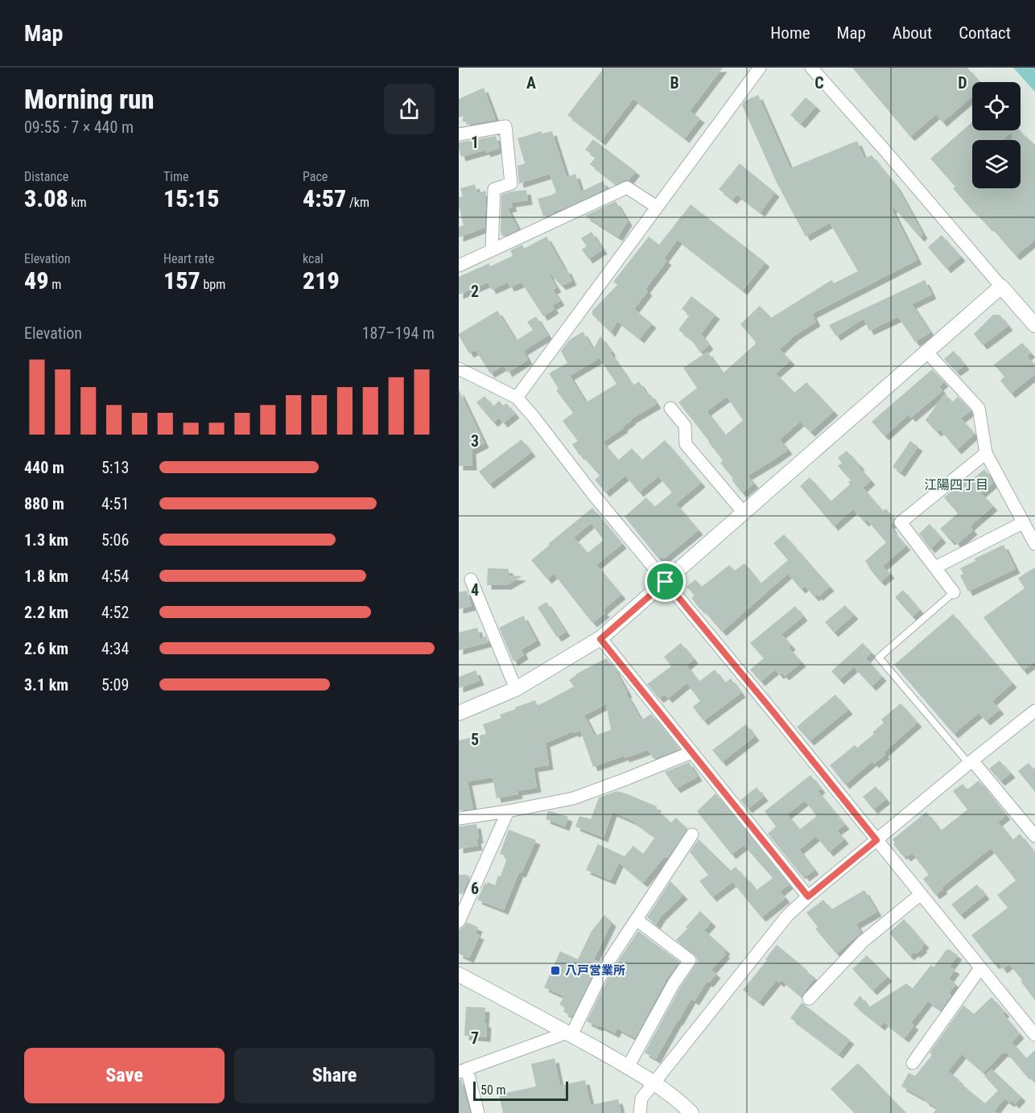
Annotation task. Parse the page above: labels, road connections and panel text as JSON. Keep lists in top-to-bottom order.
{
  "districts": ["江陽四丁目"],
  "places": {
    "transit": ["八戸営業所"]
  },
  "scale_bar": "50 m",
  "page": {
    "header": "Map",
    "nav": [
      "Home",
      "Map",
      "About",
      "Contact"
    ],
    "heading": ["Morning run", "09:55 · 7 × 440 m"],
    "stats": [
      ["Distance", "3.08 km"],
      ["Time", "15:15"],
      ["Pace", "4:57 /km"],
      ["Elevation", "49 m"],
      ["Heart rate", "157 bpm"],
      ["kcal", "219"]
    ],
    "chart": ["Elevation", "187–194 m"],
    "list": [
      {
        "name": "440 m",
        "note": "5:13"
      },
      {
        "name": "880 m",
        "note": "4:51"
      },
      {
        "name": "1.3 km",
        "note": "5:06"
      },
      {
        "name": "1.8 km",
        "note": "4:54"
      },
      {
        "name": "2.2 km",
        "note": "4:52"
      },
      {
        "name": "2.6 km",
        "note": "4:34"
      },
      {
        "name": "3.1 km",
        "note": "5:09"
      }
    ],
    "buttons": ["Save", "Share"],
    "scale": "50 m"
  },
  "grid": {
    "columns": [
      "A",
      "B",
      "C",
      "D"
    ],
    "rows": [
      "1",
      "2",
      "3",
      "4",
      "5",
      "6",
      "7"
    ]
  }
}
